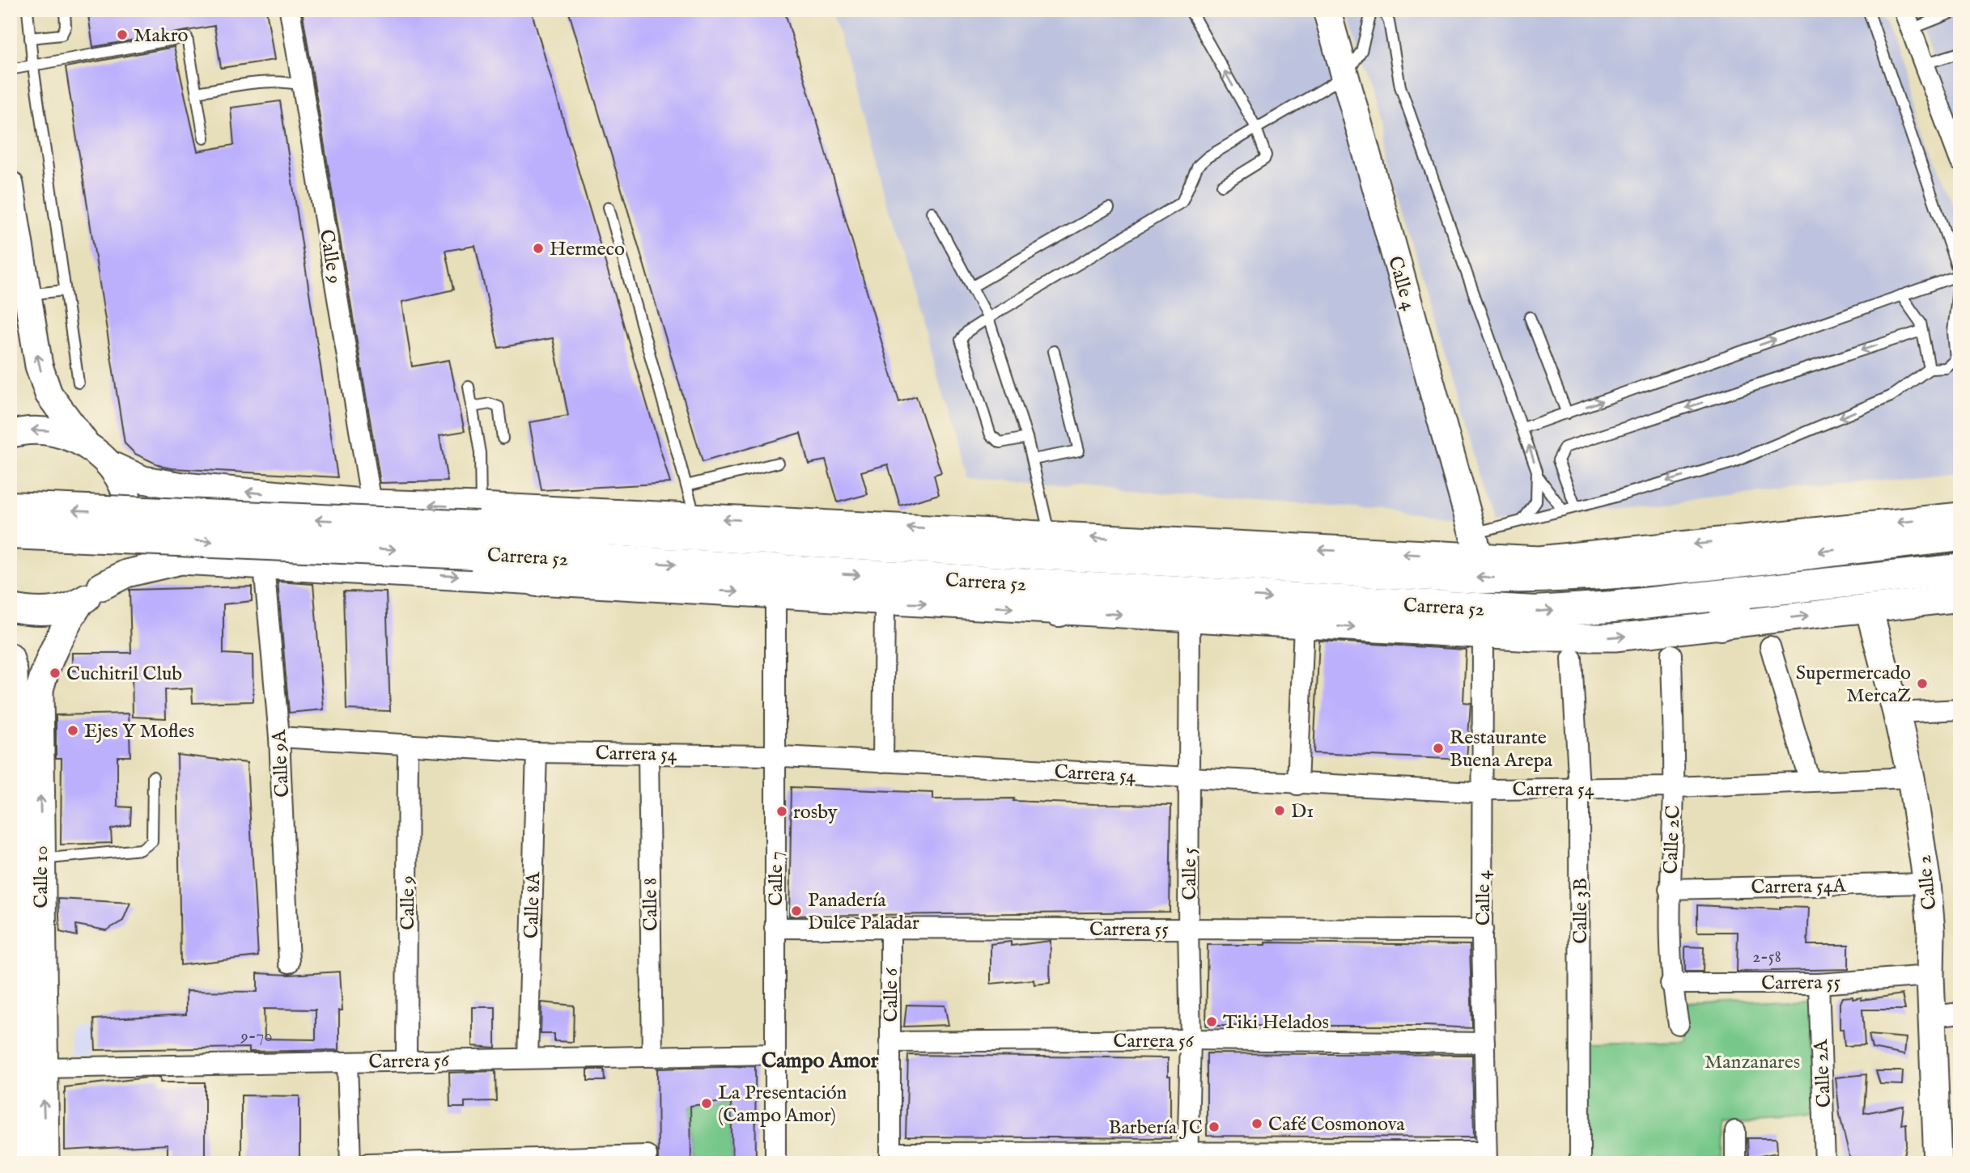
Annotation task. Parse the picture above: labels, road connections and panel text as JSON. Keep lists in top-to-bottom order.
{
  "streets": {
    "main road": ["Carrera 52"],
    "street": [
      "Calle 9",
      "Calle 4",
      "Carrera 54",
      "Calle 9A",
      "Calle 2C",
      "Calle 5",
      "Calle 10",
      "Calle 7",
      "Calle 2",
      "Carrera 54A",
      "Calle 8",
      "Calle 8A",
      "Calle 3B",
      "Carrera 55",
      "Calle 6",
      "Carrera 56",
      "Calle 2A"
    ]
  },
  "crossings": [
    ["Calle 9", "Carrera 52"],
    ["Calle 9", "Carrera 54"],
    ["Calle 9", "Carrera 56"],
    ["Calle 4", "Carrera 52"],
    ["Calle 4", "Carrera 54"],
    ["Calle 4", "Carrera 55"],
    ["Calle 4", "Carrera 56"],
    ["Carrera 52", "Calle 9A"],
    ["Carrera 52", "Calle 5"],
    ["Carrera 52", "Calle 10"],
    ["Carrera 52", "Calle 7"],
    ["Carrera 52", "Calle 2"],
    ["Carrera 54", "Calle 9A"],
    ["Carrera 54", "Calle 2C"],
    ["Carrera 54", "Calle 5"],
    ["Carrera 54", "Calle 7"],
    ["Carrera 54", "Calle 2"],
    ["Carrera 54", "Calle 8"],
    ["Carrera 54", "Calle 8A"],
    ["Carrera 54", "Calle 3B"],
    ["Calle 2C", "Carrera 54A"],
    ["Calle 2C", "Carrera 55"],
    ["Calle 5", "Carrera 55"],
    ["Calle 5", "Carrera 56"],
    ["Calle 10", "Carrera 56"],
    ["Calle 7", "Carrera 55"],
    ["Calle 7", "Carrera 56"],
    ["Calle 2", "Carrera 54A"],
    ["Calle 2", "Carrera 55"],
    ["Calle 8", "Carrera 56"],
    ["Calle 8A", "Carrera 56"],
    ["Carrera 55", "Calle 6"],
    ["Carrera 55", "Calle 2A"],
    ["Calle 6", "Carrera 56"]
  ],
  "districts": ["Campo Amor"],
  "parks": ["Manzanares"],
  "places": [
    "Makro",
    "Hermeco",
    "Cuchitril Club",
    "Supermercado MercaZ",
    "Ejes Y Mofles",
    "Restaurante Buena Arepa",
    "D1",
    "rosby",
    "Panadería Dulce Paladar",
    "Tiki Helados",
    "La Presentación (Campo Amor)",
    "Café Cosmonova",
    "Barbería JC"
  ],
  "house_numbers": ["2-58", "9-70"]
}
